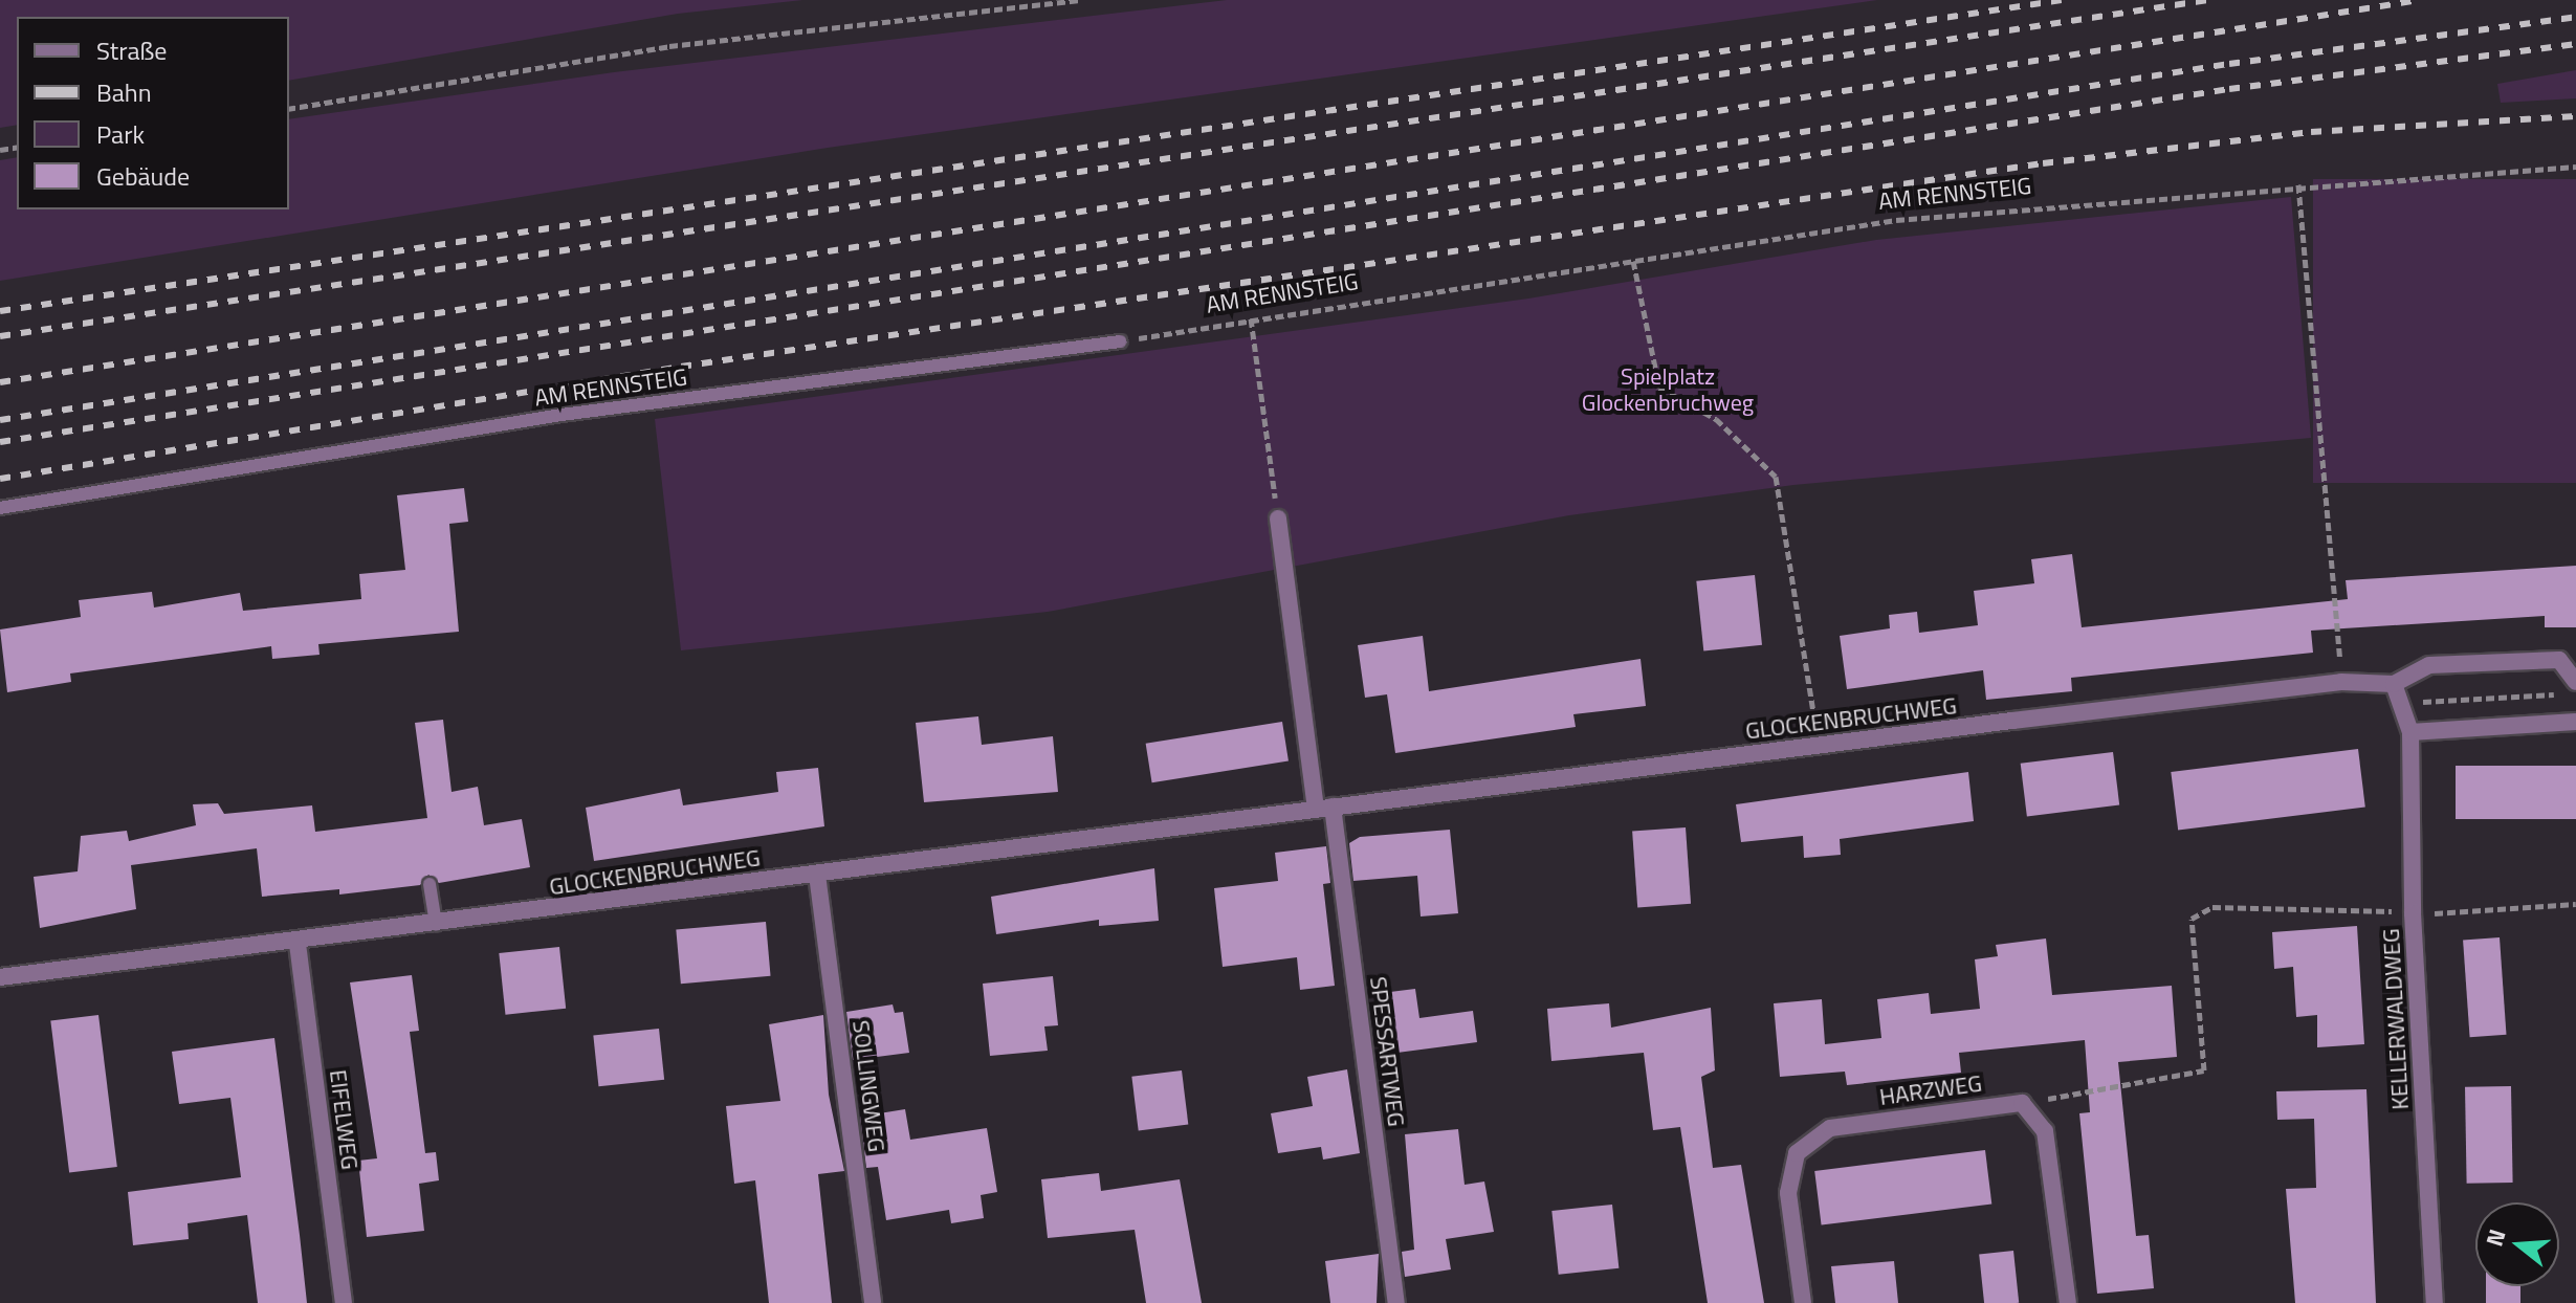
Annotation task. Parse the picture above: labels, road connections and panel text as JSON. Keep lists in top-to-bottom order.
{
  "streets": {
    "street": [
      "GLOCKENBRUCHWEG",
      "KELLERWALDWEG",
      "SPESSARTWEG",
      "SOLLINGWEG",
      "HARZWEG",
      "EIFELWEG"
    ],
    "lane": ["AM RENNSTEIG"]
  },
  "crossings": [
    ["GLOCKENBRUCHWEG", "SPESSARTWEG"],
    ["GLOCKENBRUCHWEG", "SOLLINGWEG"],
    ["GLOCKENBRUCHWEG", "EIFELWEG"]
  ],
  "parks": ["Spielplatz Glockenbruchweg"],
  "legend": [
    "Straße",
    "Bahn",
    "Park",
    "Gebäude"
  ],
  "north": "left"
}
